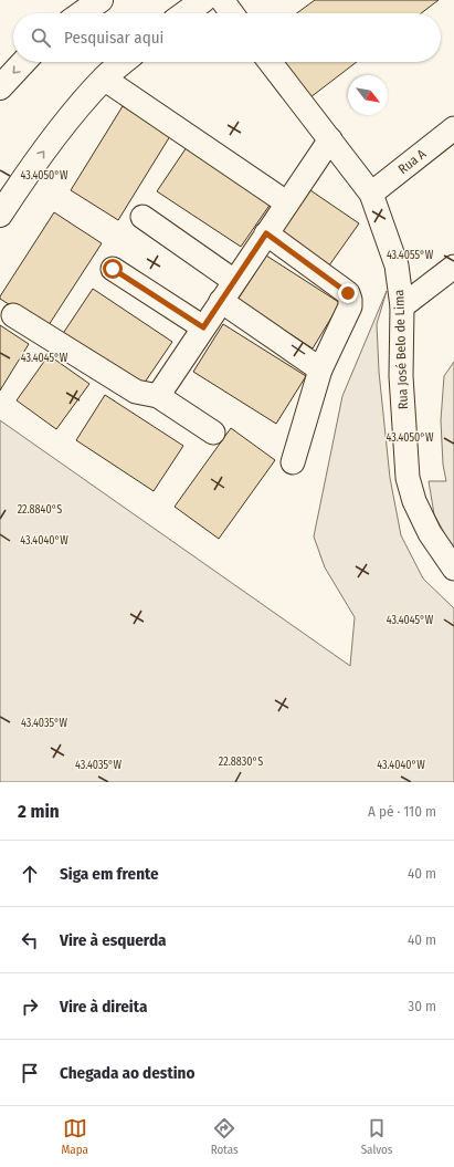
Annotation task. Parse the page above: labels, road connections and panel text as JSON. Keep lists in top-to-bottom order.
{
  "streets": {
    "street": ["Rua A", "Rua José Belo de Lima"]
  },
  "crossings": [
    ["Rua A", "Rua José Belo de Lima"]
  ],
  "north": "bottom right",
  "page": {
    "search": "Pesquisar aqui",
    "heading": ["2 min", "A pé · 110 m"],
    "list": [
      ["Siga em frente", "40 m"],
      ["Vire à esquerda", "40 m"],
      ["Vire à direita", "30 m"],
      "Chegada ao destino"
    ],
    "nav": ["Mapa", "Rotas", "Salvos"]
  },
  "coordinates": [
    "43.4050°W",
    "43.4055°W",
    "43.4045°W",
    "22.8840°S",
    "43.4040°W",
    "43.4035°W",
    "22.8830°S"
  ]
}
